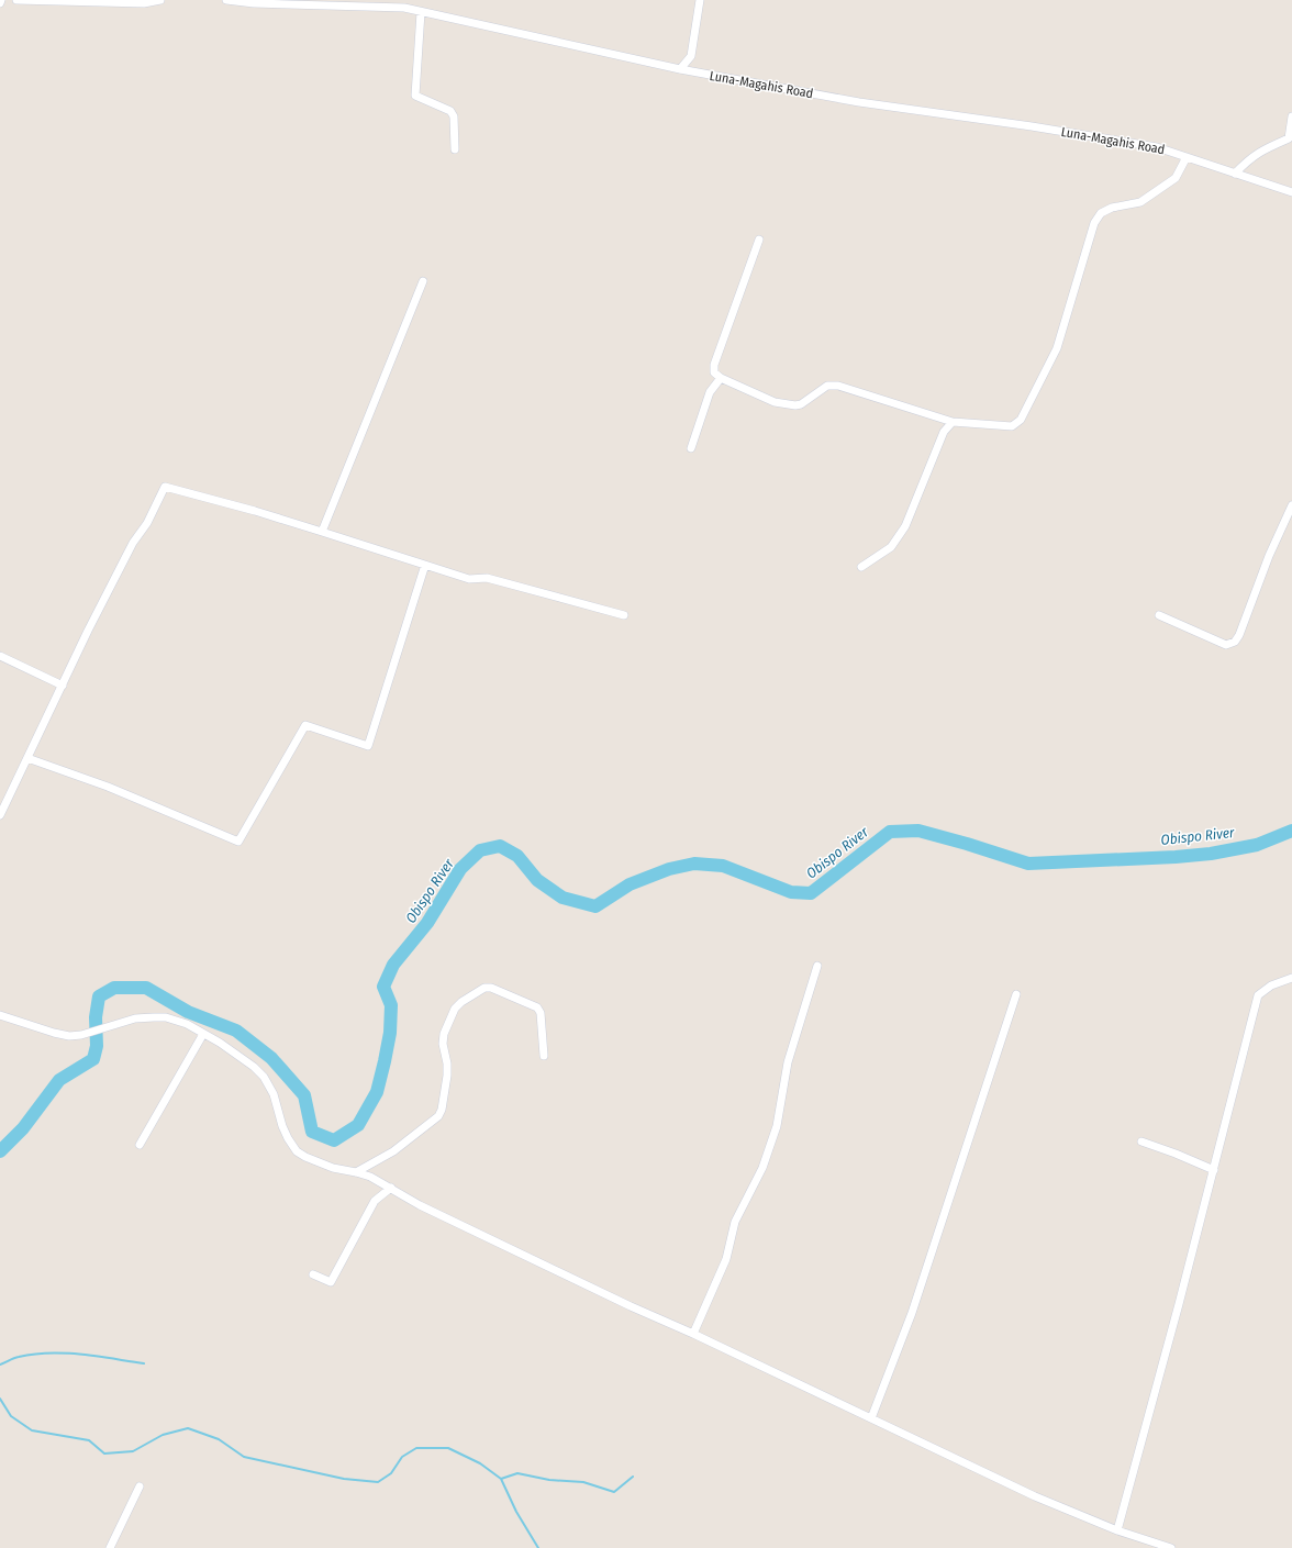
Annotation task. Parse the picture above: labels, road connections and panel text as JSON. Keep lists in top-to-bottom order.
{
  "streets": {
    "street": ["Luna-Magahis Road"]
  },
  "water": ["Obispo River"]
}
